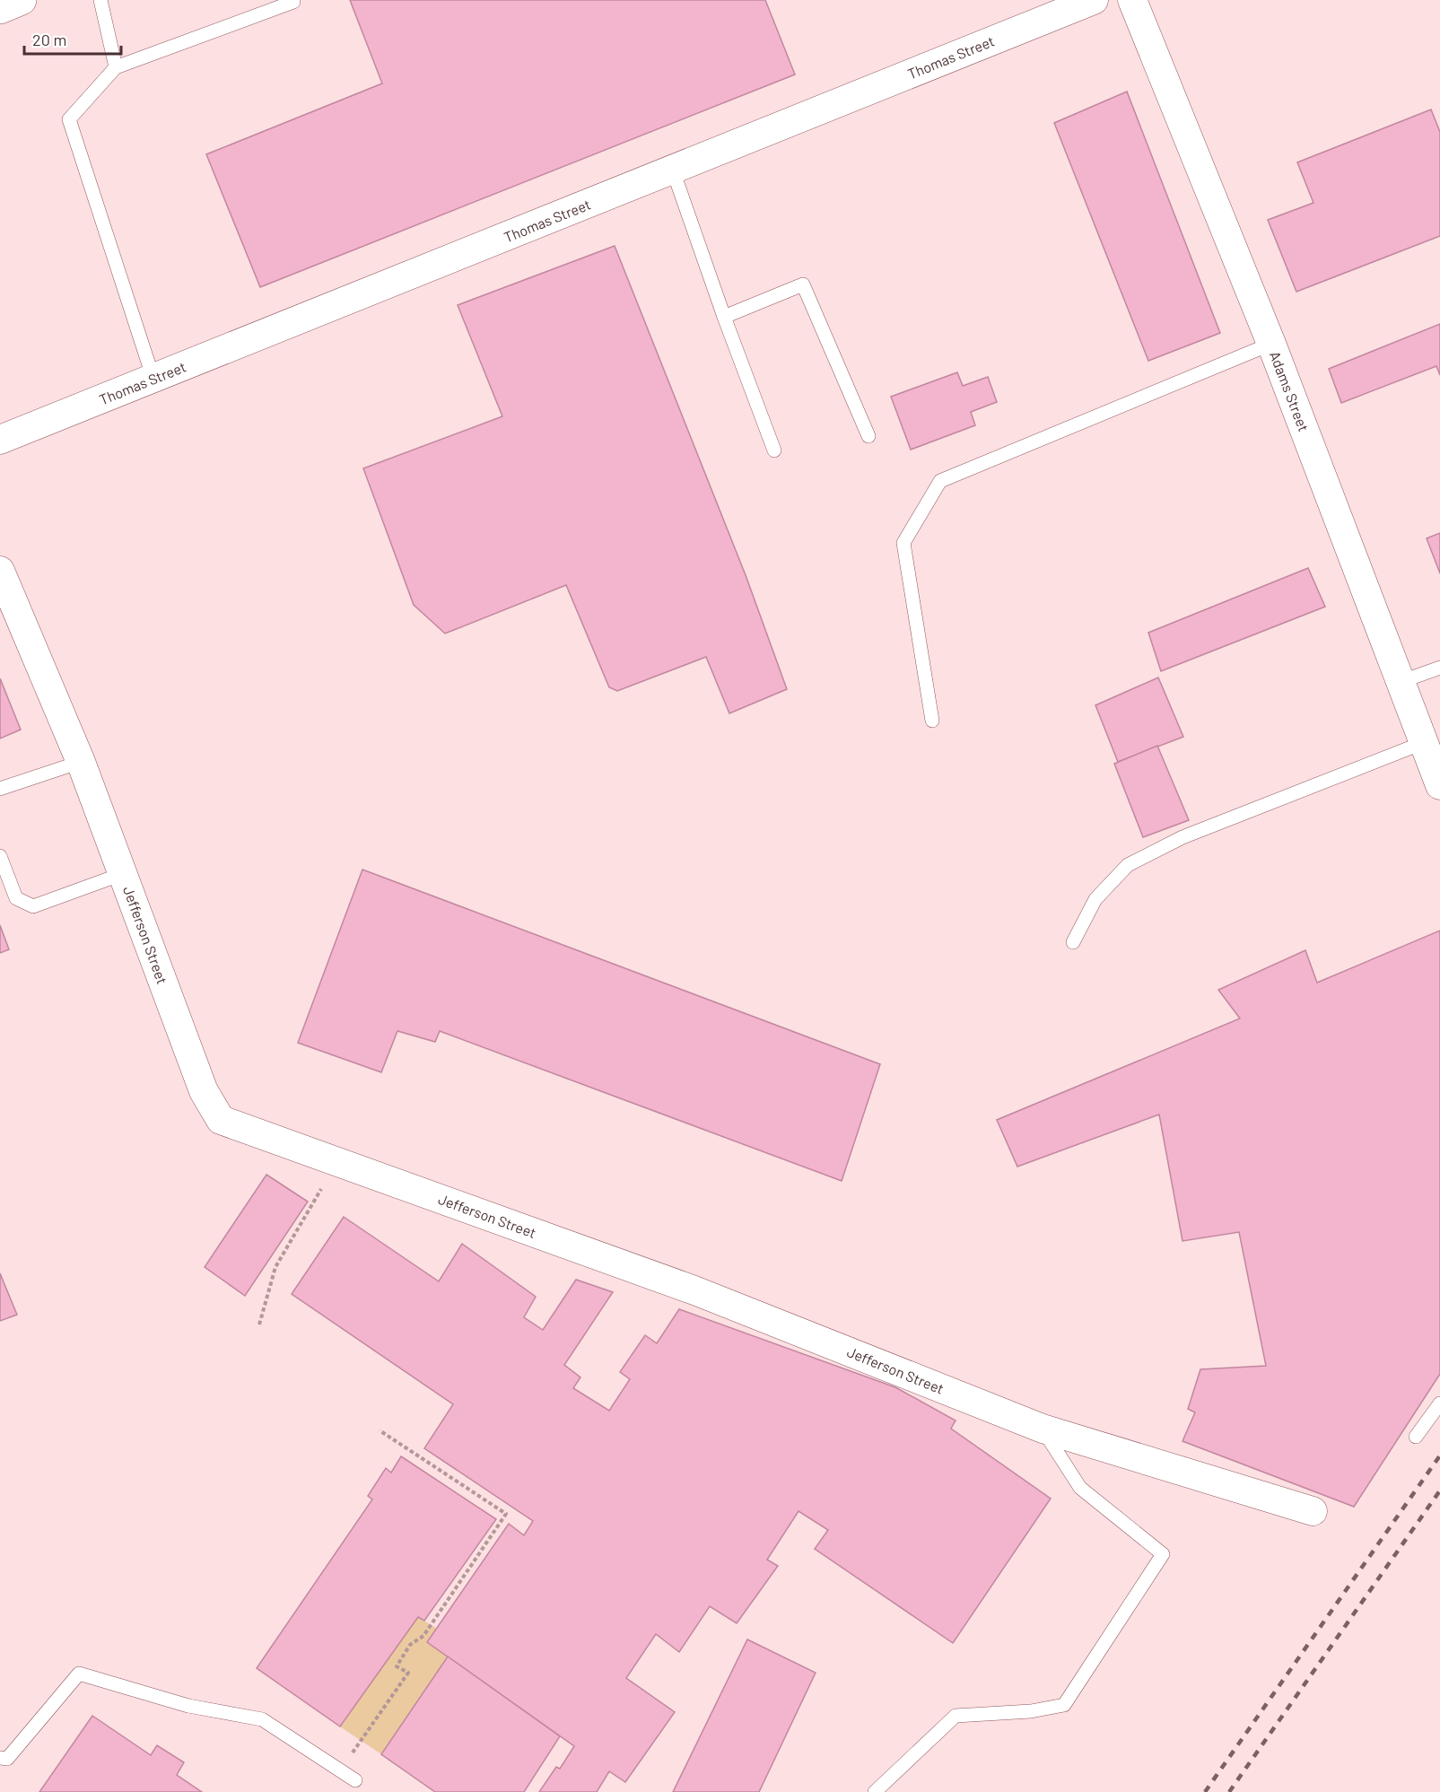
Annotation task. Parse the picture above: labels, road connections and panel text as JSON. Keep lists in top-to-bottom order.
{
  "streets": {
    "street": ["Thomas Street", "Adams Street", "Jefferson Street"]
  },
  "scale_bar": "20 m"
}
